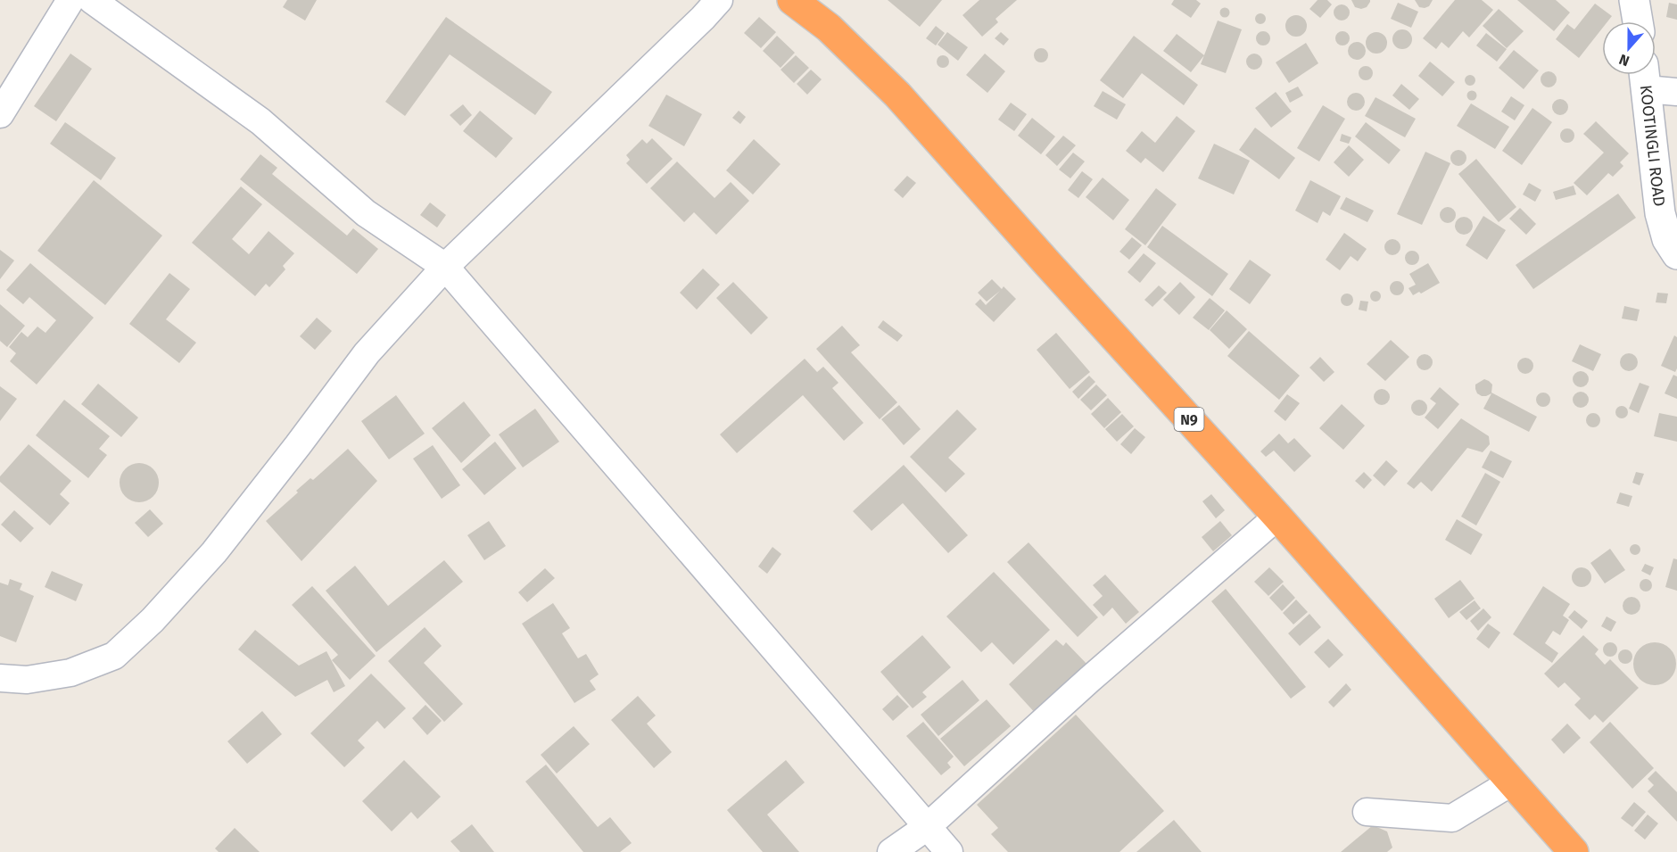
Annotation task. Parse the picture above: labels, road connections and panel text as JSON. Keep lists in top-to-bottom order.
{
  "streets": {
    "highway": ["N9"],
    "street": ["KOOTINGLI ROAD"]
  },
  "north": "bottom"
}
